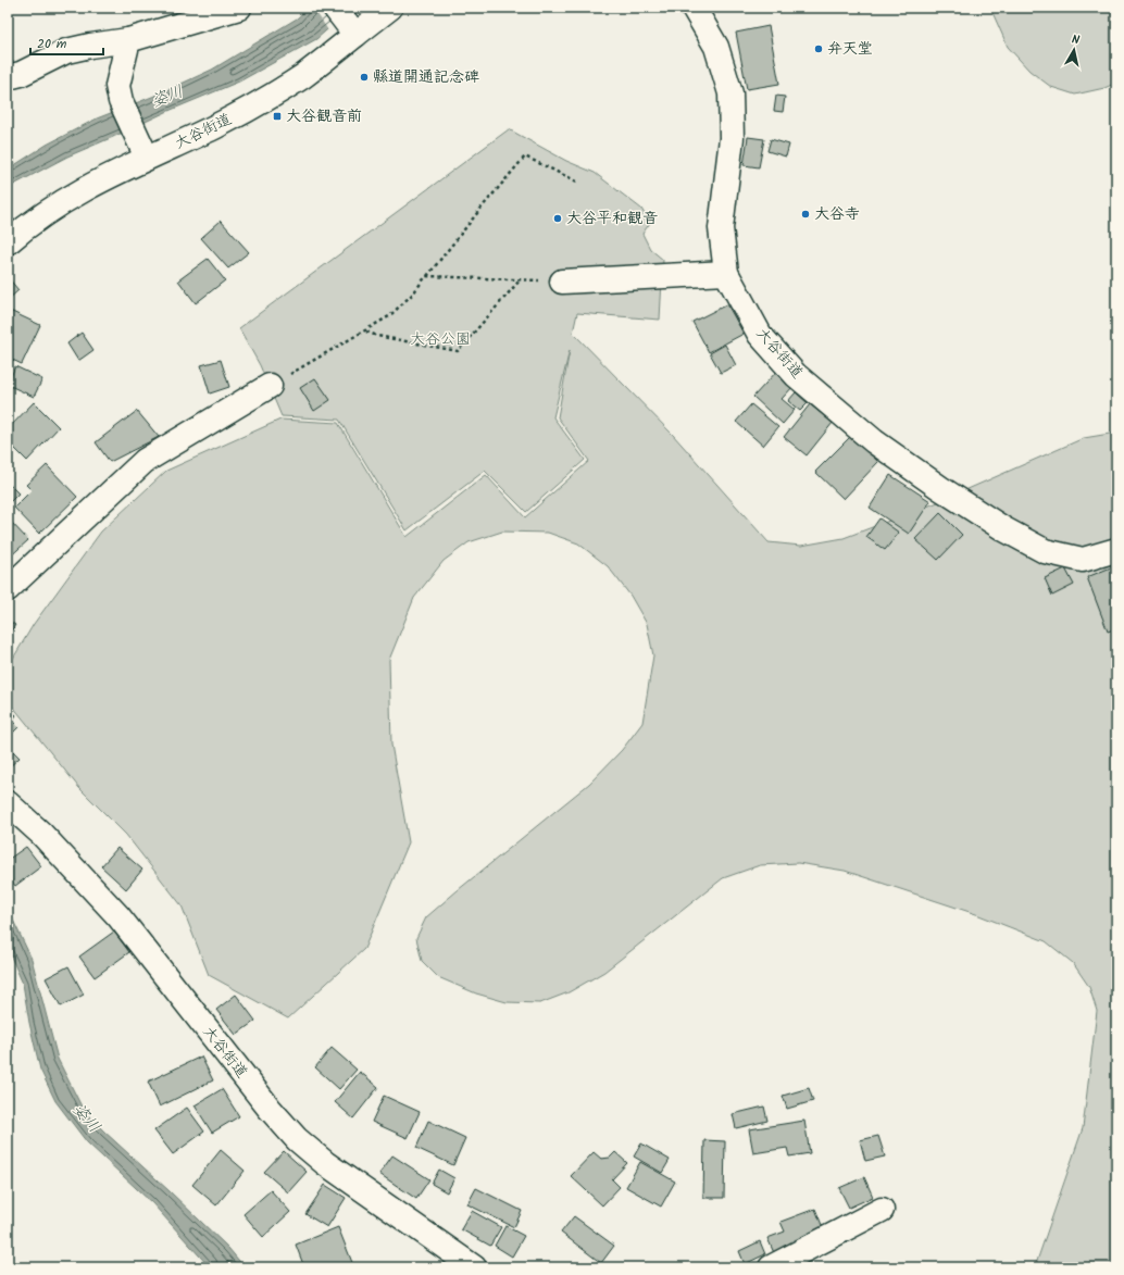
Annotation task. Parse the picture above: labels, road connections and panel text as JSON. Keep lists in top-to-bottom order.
{
  "streets": {
    "street": ["大谷街道"]
  },
  "water": ["姿川"],
  "parks": ["大谷公園"],
  "places": {
    "other": [
      "弁天堂",
      "縣道開通記念碑",
      "大谷寺",
      "大谷平和観音"
    ],
    "transit": ["大谷観音前"]
  },
  "scale_bar": "20 m",
  "north": "top"
}
